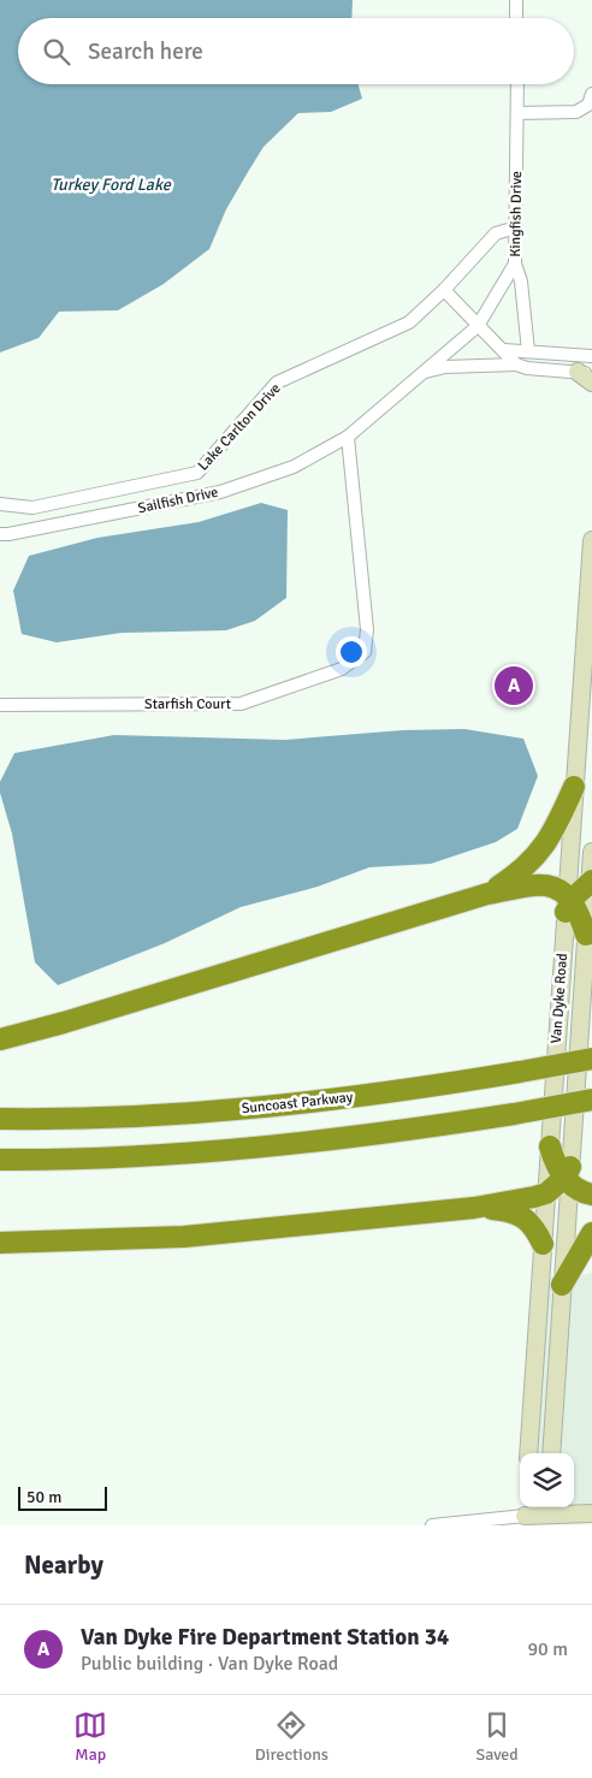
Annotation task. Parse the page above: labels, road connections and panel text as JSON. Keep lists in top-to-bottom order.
{
  "streets": {
    "highway": ["Suncoast Parkway"],
    "main road": ["Van Dyke Road"],
    "street": [
      "Kingfish Drive",
      "Lake Carlton Drive",
      "Sailfish Drive",
      "Starfish Court"
    ]
  },
  "crossings": [
    ["Kingfish Drive", "Lake Carlton Drive"],
    ["Kingfish Drive", "Sailfish Drive"],
    ["Kingfish Drive", "Starfish Court"],
    ["Sailfish Drive", "Starfish Court"]
  ],
  "water": ["Turkey Ford Lake"],
  "scale_bar": "50 m",
  "page": {
    "search": "Search here",
    "pins": "A",
    "scale": "50 m",
    "heading": "Nearby",
    "list": [
      {
        "mark": "A",
        "name": "Van Dyke Fire Department Station 34",
        "note": "Public building · Van Dyke Road",
        "value": "90 m"
      }
    ],
    "nav": ["Map", "Directions", "Saved"]
  }
}
